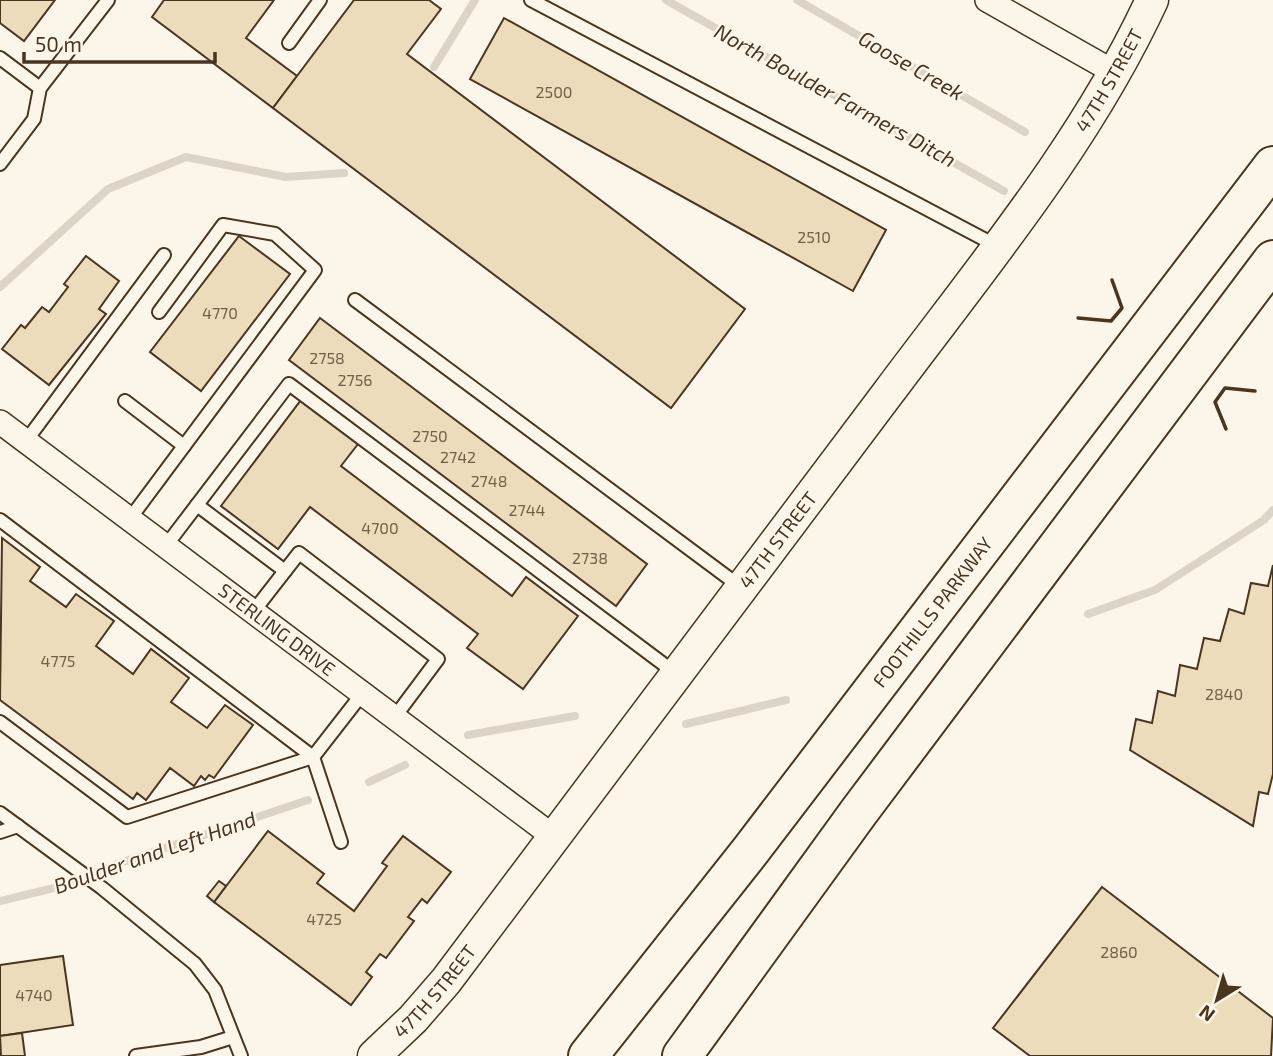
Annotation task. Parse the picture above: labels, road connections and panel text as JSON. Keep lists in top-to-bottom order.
{
  "streets": {
    "highway": ["FOOTHILLS PARKWAY"],
    "street": ["47TH STREET", "STERLING DRIVE"]
  },
  "crossings": [
    ["47TH STREET", "STERLING DRIVE"]
  ],
  "water": ["Goose Creek", "North Boulder Farmers Ditch", "Boulder and Left Hand"],
  "house_numbers": [
    "2500",
    "2510",
    "4770",
    "2758",
    "2756",
    "2750",
    "2742",
    "2748",
    "2744",
    "4700",
    "2738",
    "4775",
    "2840",
    "4725",
    "2860",
    "4740"
  ],
  "scale_bar": "50 m",
  "north": "bottom left"
}
